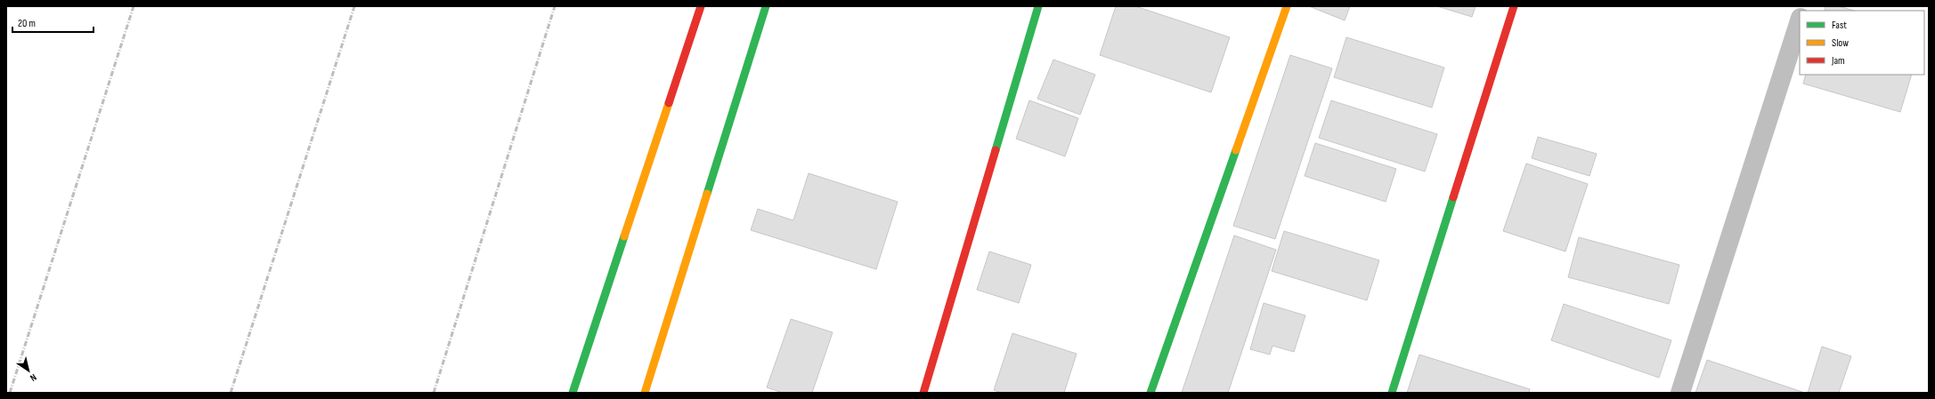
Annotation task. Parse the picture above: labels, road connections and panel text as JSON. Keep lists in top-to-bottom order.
{
  "legend": ["Fast", "Slow", "Jam"],
  "scale_bar": "20 m",
  "north": "bottom right"
}
